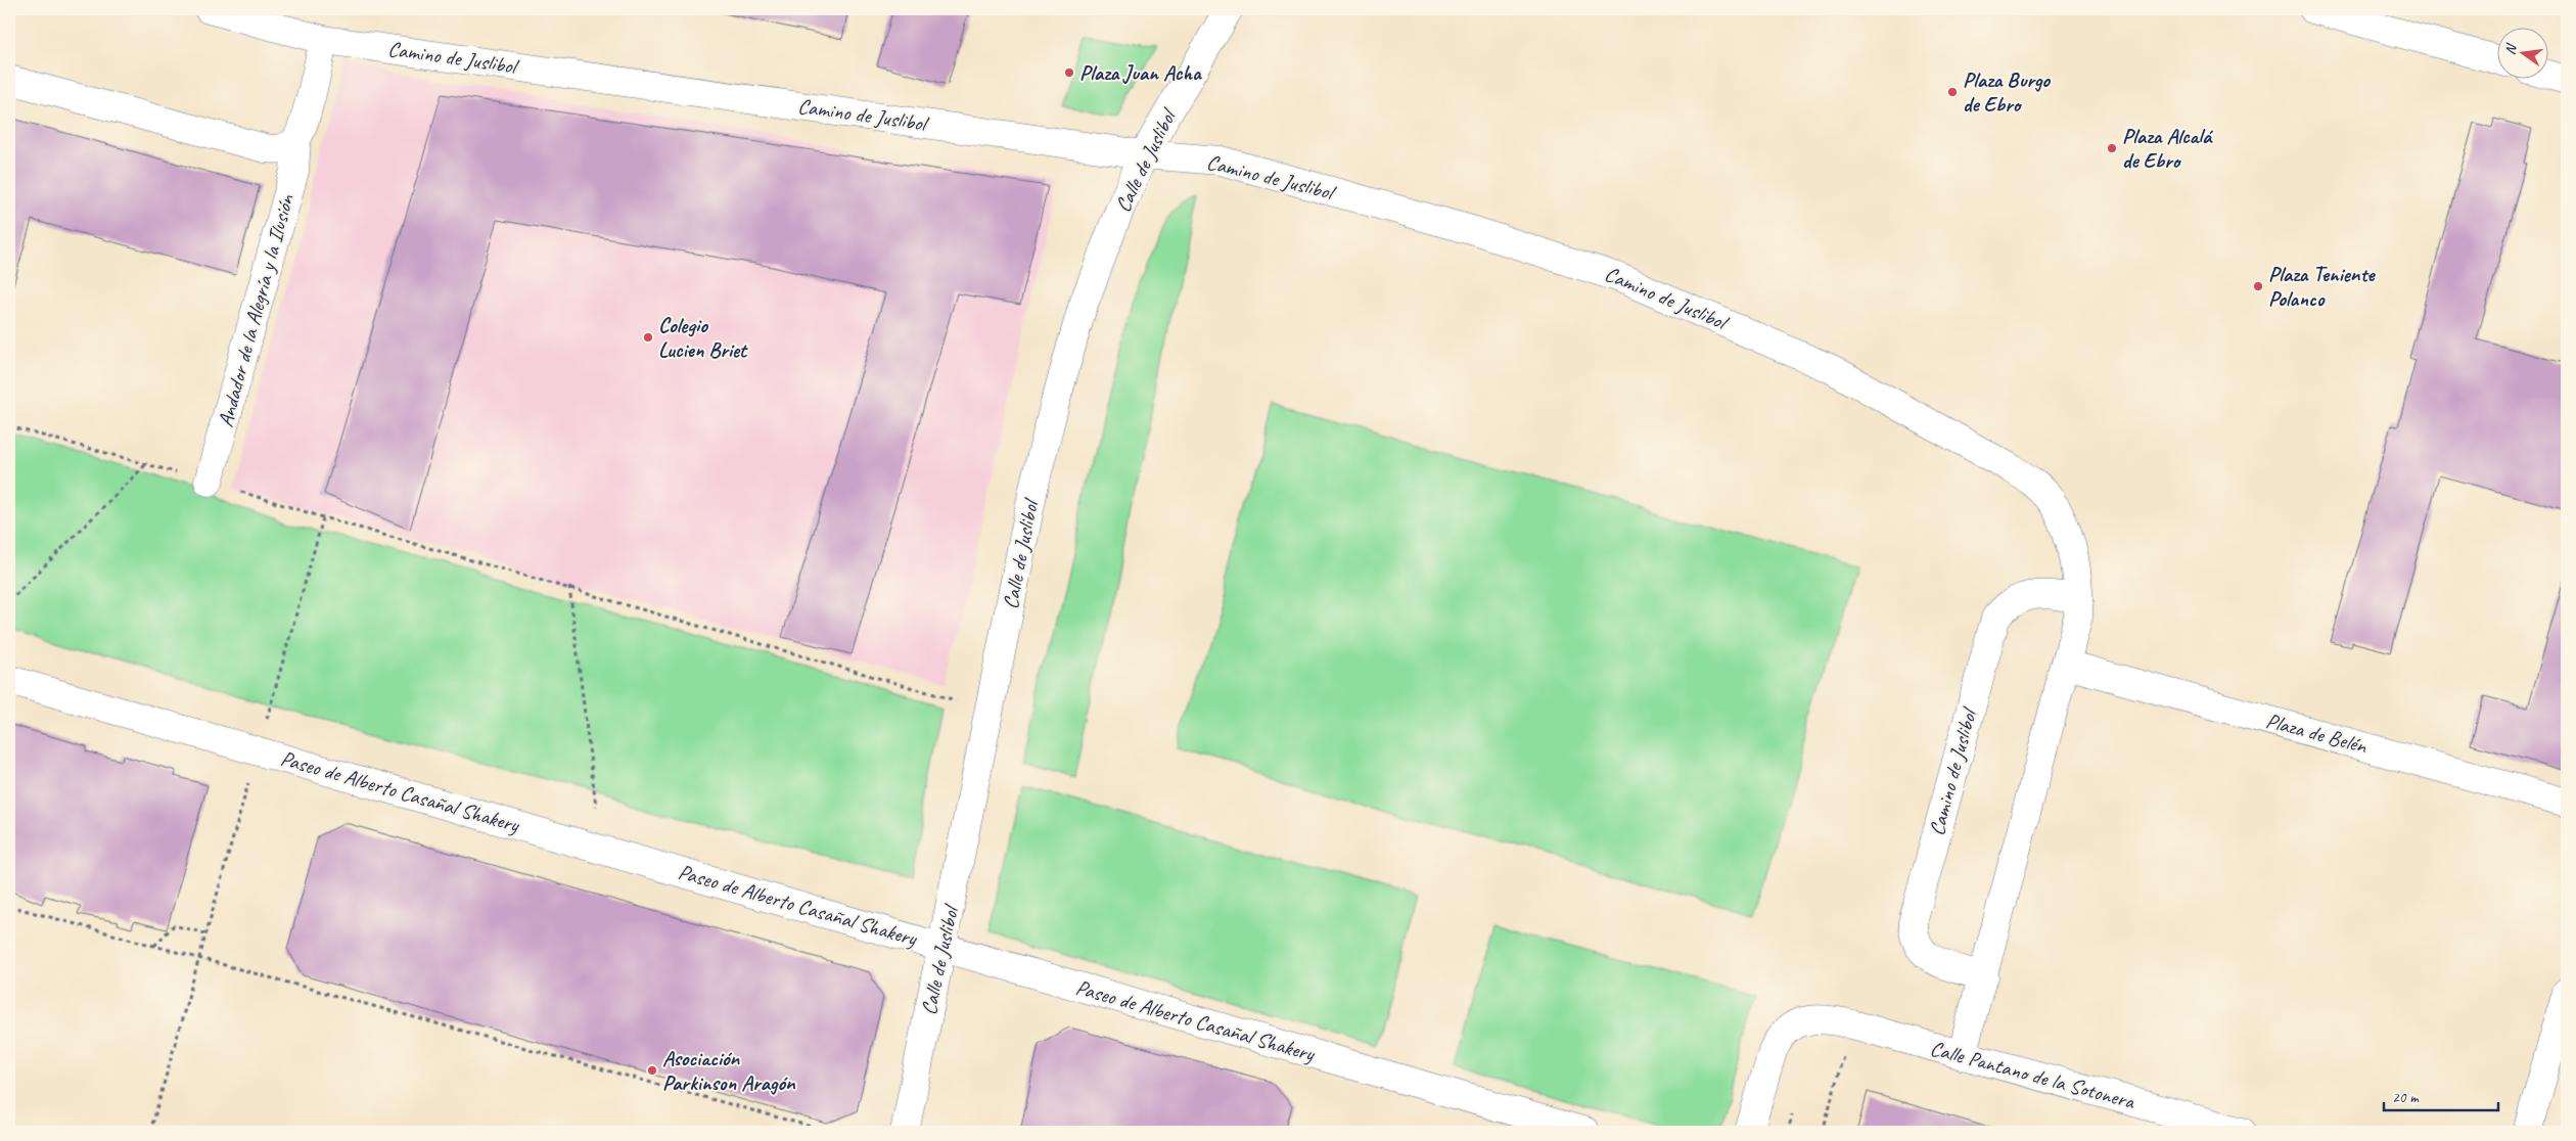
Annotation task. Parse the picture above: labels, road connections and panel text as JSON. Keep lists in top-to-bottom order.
{
  "streets": {
    "street": [
      "Camino de Juslibol",
      "Calle de Juslibol",
      "Andador de la Alegría y la Ilusión",
      "Plaza de Belén",
      "Paseo de Alberto Casañal Shakery",
      "Calle Pantano de la Sotonera"
    ]
  },
  "crossings": [
    ["Camino de Juslibol", "Calle de Juslibol"],
    ["Camino de Juslibol", "Plaza de Belén"],
    ["Camino de Juslibol", "Calle Pantano de la Sotonera"],
    ["Calle de Juslibol", "Paseo de Alberto Casañal Shakery"]
  ],
  "places": [
    "Plaza Juan Acha",
    "Plaza Burgo de Ebro",
    "Plaza Alcalá de Ebro",
    "Plaza Teniente Polanco",
    "Colegio Lucien Briet",
    "Asociación Parkinson Aragón"
  ],
  "scale_bar": "20 m",
  "north": "left"
}
